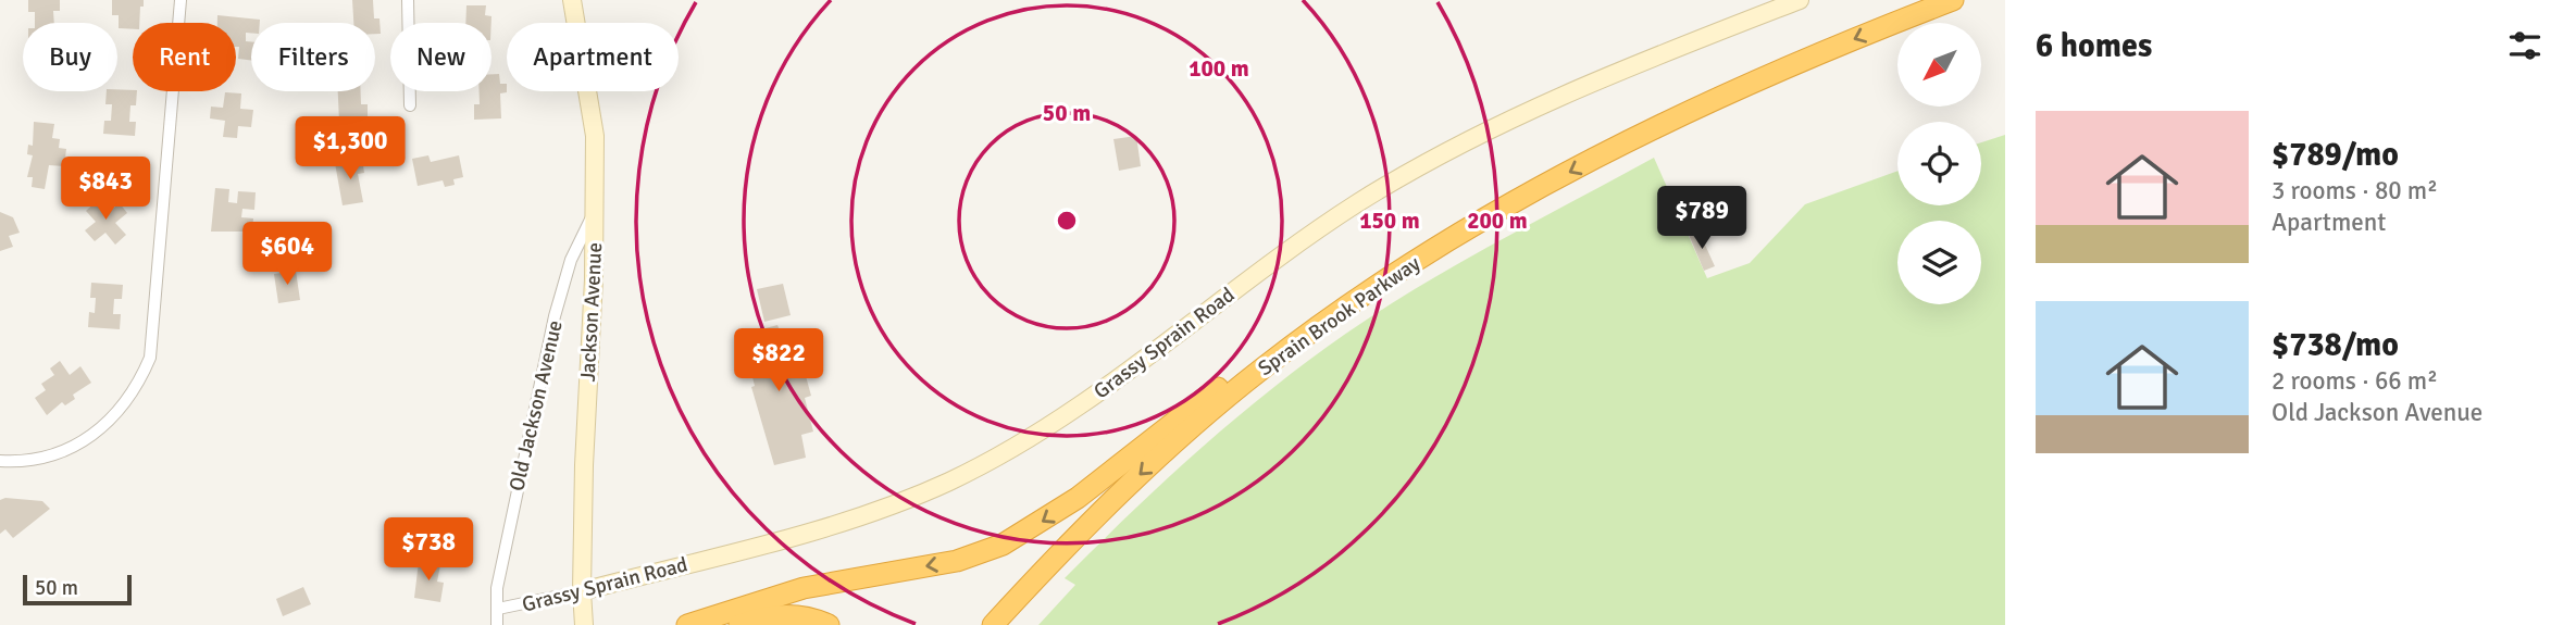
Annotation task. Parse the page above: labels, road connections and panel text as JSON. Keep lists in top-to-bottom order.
{
  "streets": {
    "highway": ["Sprain Brook Parkway"],
    "street": ["Jackson Avenue", "Grassy Sprain Road", "Old Jackson Avenue"]
  },
  "crossings": [
    ["Jackson Avenue", "Grassy Sprain Road"],
    ["Jackson Avenue", "Old Jackson Avenue"],
    ["Grassy Sprain Road", "Old Jackson Avenue"]
  ],
  "scale_bar": "50 m",
  "north": "bottom left",
  "page": {
    "heading": "6 homes",
    "chip": [
      "Buy",
      "Rent",
      "Filters",
      "New",
      "Apartment"
    ],
    "list": [
      {
        "name": "$789/mo",
        "note": "3 rooms · 80 m² · Apartment"
      },
      {
        "name": "$738/mo",
        "note": "2 rooms · 66 m² · Old Jackson Avenue"
      }
    ],
    "price": [
      "$1,300",
      "$843",
      "$789",
      "$604",
      "$822",
      "$738"
    ],
    "scale": "50 m"
  },
  "rings": [
    "100 m",
    "50 m",
    "150 m",
    "200 m"
  ]
}
